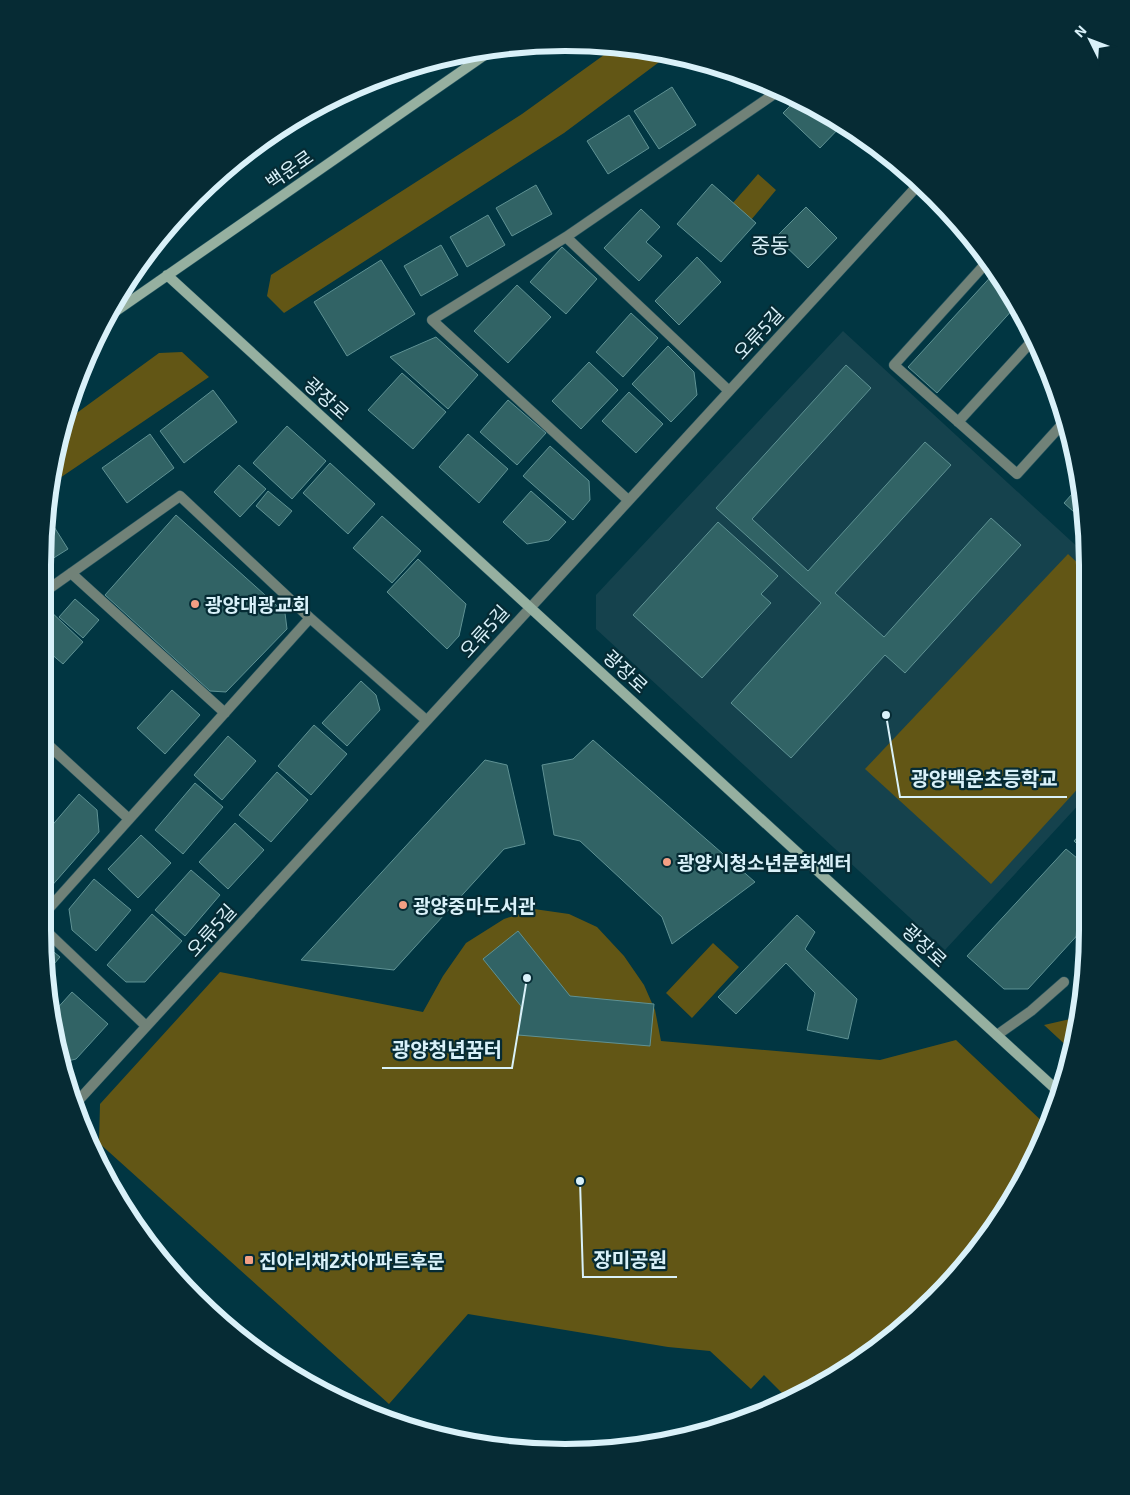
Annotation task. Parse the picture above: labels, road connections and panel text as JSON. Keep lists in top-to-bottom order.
{
  "streets": {
    "street": ["백운로", "오류5길", "광장로"]
  },
  "crossings": [
    ["백운로", "광장로"],
    ["오류5길", "광장로"]
  ],
  "districts": ["중동"],
  "places": {
    "other": [
      "광양대광교회",
      "광양백운초등학교",
      "광양시청소년문화센터",
      "광양중마도서관",
      "광양청년꿈터",
      "장미공원"
    ],
    "transit": ["진아리채2차아파트후문"]
  },
  "north": "top left"
}
